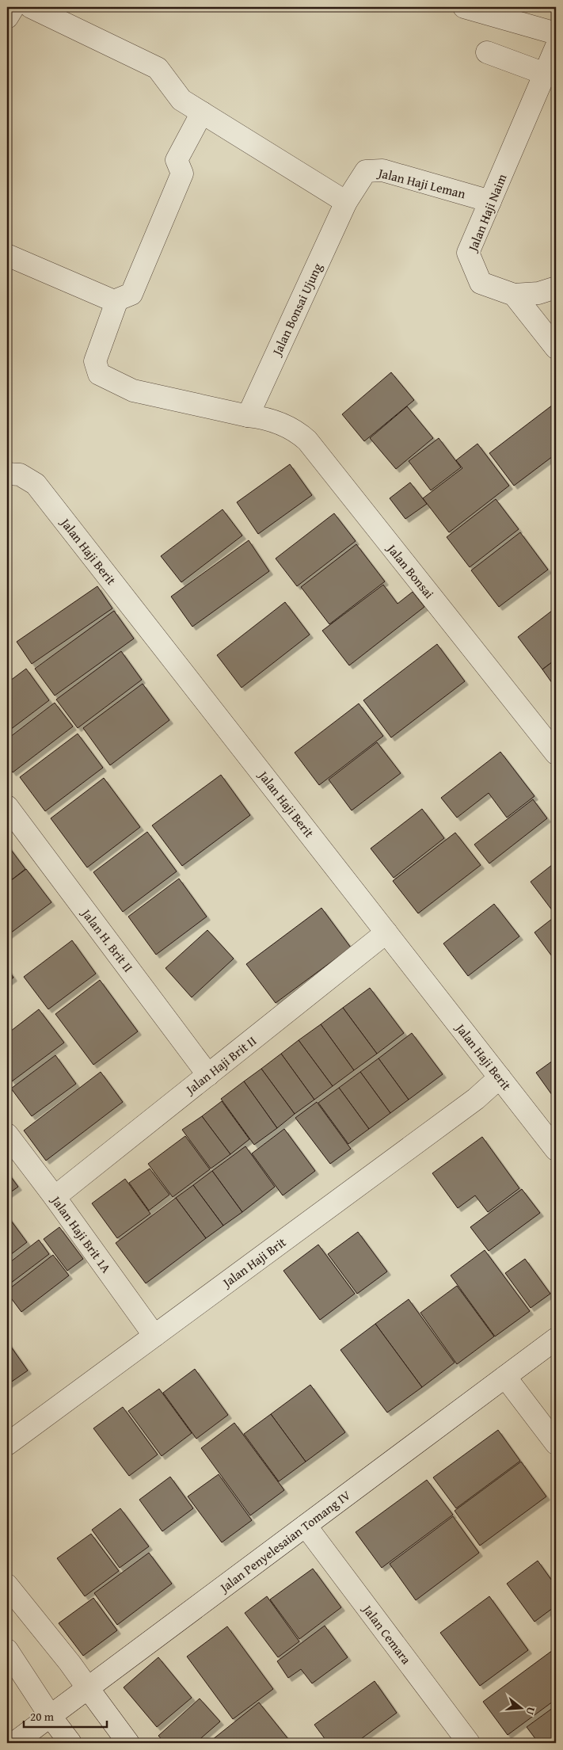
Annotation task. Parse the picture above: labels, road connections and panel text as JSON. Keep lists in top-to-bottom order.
{
  "streets": {
    "street": [
      "Jalan Haji Leman",
      "Jalan Haji Naim",
      "Jalan Bonsai Ujung",
      "Jalan Haji Berit",
      "Jalan Bonsai",
      "Jalan H. Brit II",
      "Jalan Haji Brit II",
      "Jalan Haji Brit 1A",
      "Jalan Haji Brit",
      "Jalan Penyelesaian Tomang IV",
      "Jalan Cemara"
    ]
  },
  "crossings": [
    ["Jalan Haji Leman", "Jalan Haji Naim"],
    ["Jalan Haji Leman", "Jalan Bonsai Ujung"],
    ["Jalan Bonsai Ujung", "Jalan Bonsai"],
    ["Jalan Haji Berit", "Jalan Haji Brit II"],
    ["Jalan Haji Berit", "Jalan Haji Brit"],
    ["Jalan H. Brit II", "Jalan Haji Brit II"],
    ["Jalan Haji Brit II", "Jalan Haji Brit 1A"],
    ["Jalan Haji Brit 1A", "Jalan Haji Brit"],
    ["Jalan Penyelesaian Tomang IV", "Jalan Cemara"]
  ],
  "scale_bar": "20 m",
  "north": "right"
}
